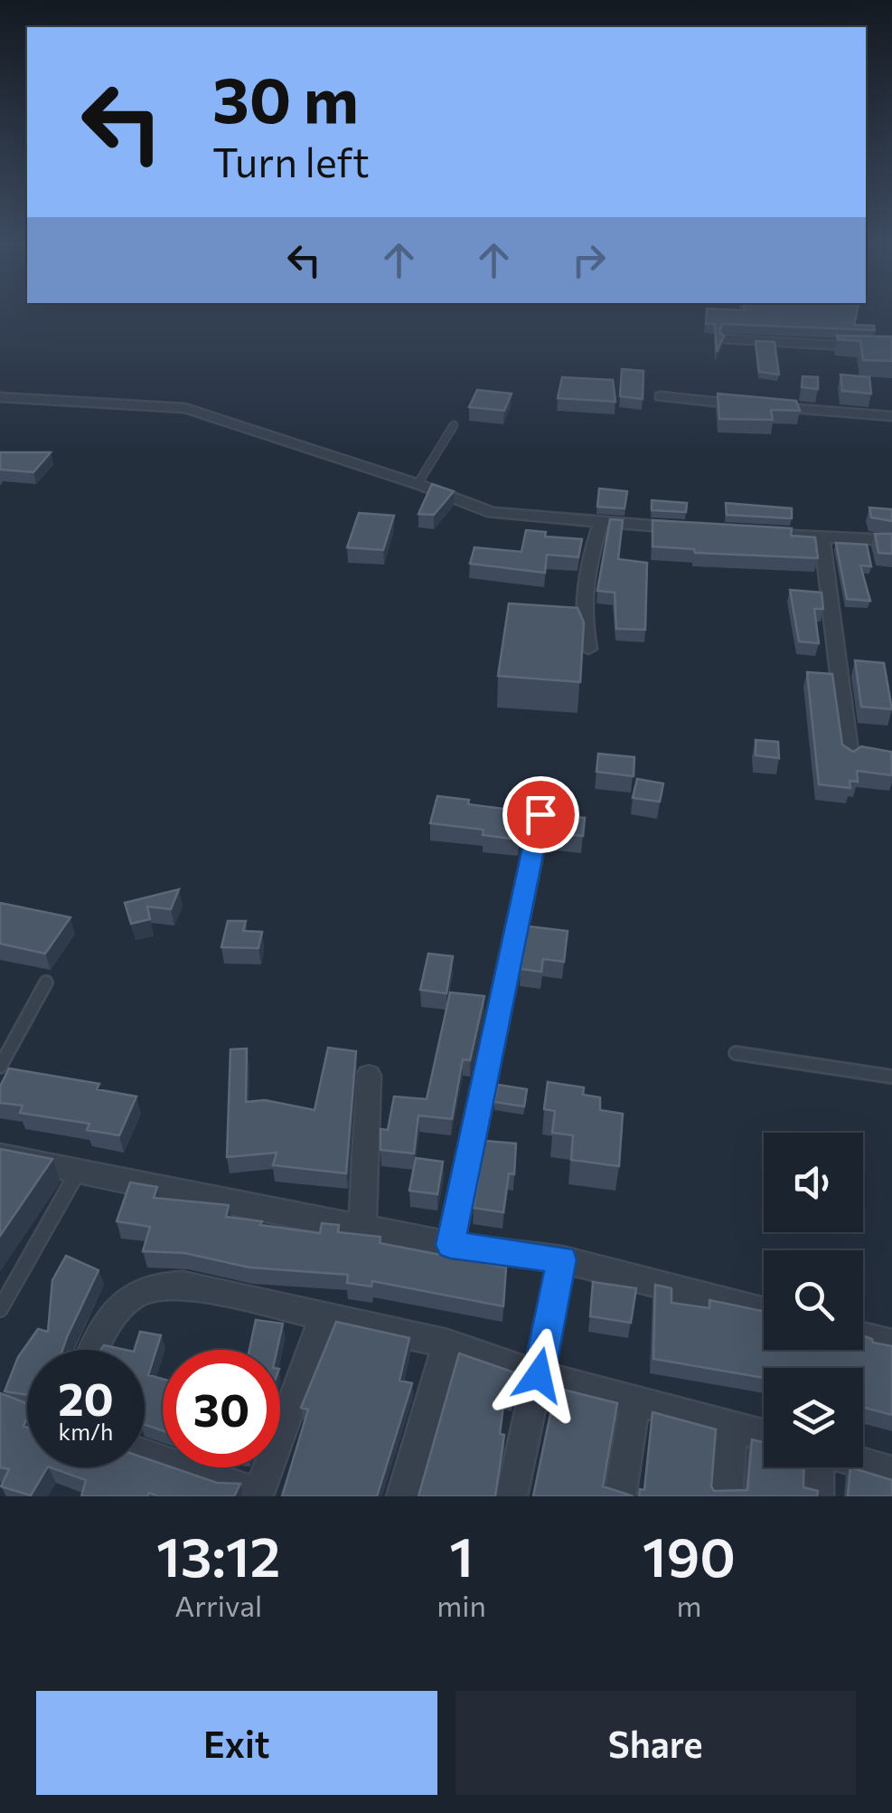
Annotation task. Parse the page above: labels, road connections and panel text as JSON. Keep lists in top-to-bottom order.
{
  "page": {
    "turn": ["30 m", "Turn left"],
    "speed": "20 km/h",
    "limit": "30",
    "eta": [
      "13:12",
      "Arrival",
      "1",
      "min",
      "190",
      "m"
    ],
    "buttons": ["Exit", "Share"]
  }
}
